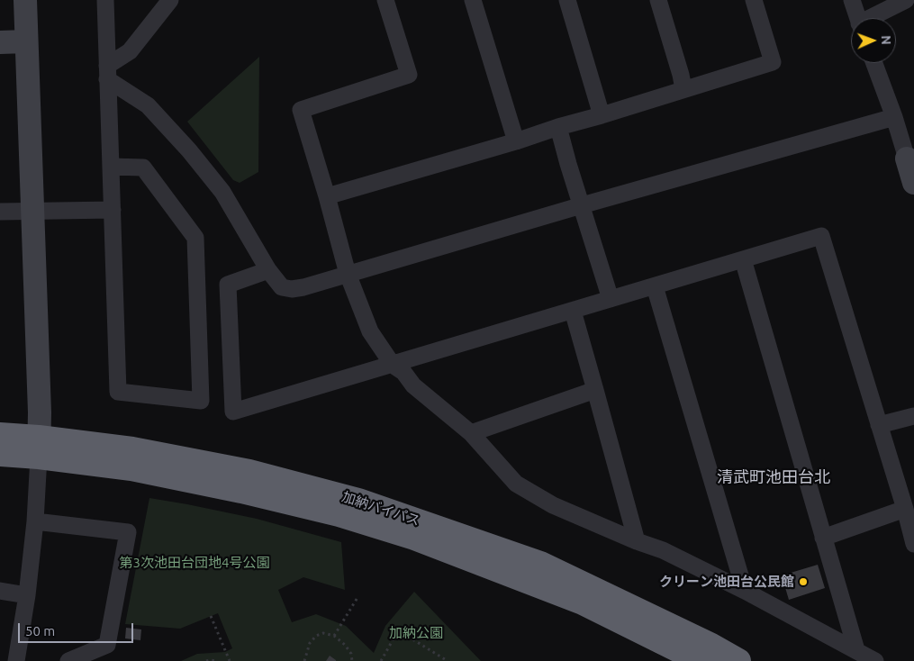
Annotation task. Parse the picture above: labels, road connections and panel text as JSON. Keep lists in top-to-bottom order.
{
  "streets": {
    "highway": ["加納バイパス"]
  },
  "districts": ["清武町池田台北"],
  "parks": ["第3次池田台団地4号公園", "加納公園"],
  "places": ["クリーン池田台公民館"],
  "scale_bar": "50 m",
  "north": "right"
}
